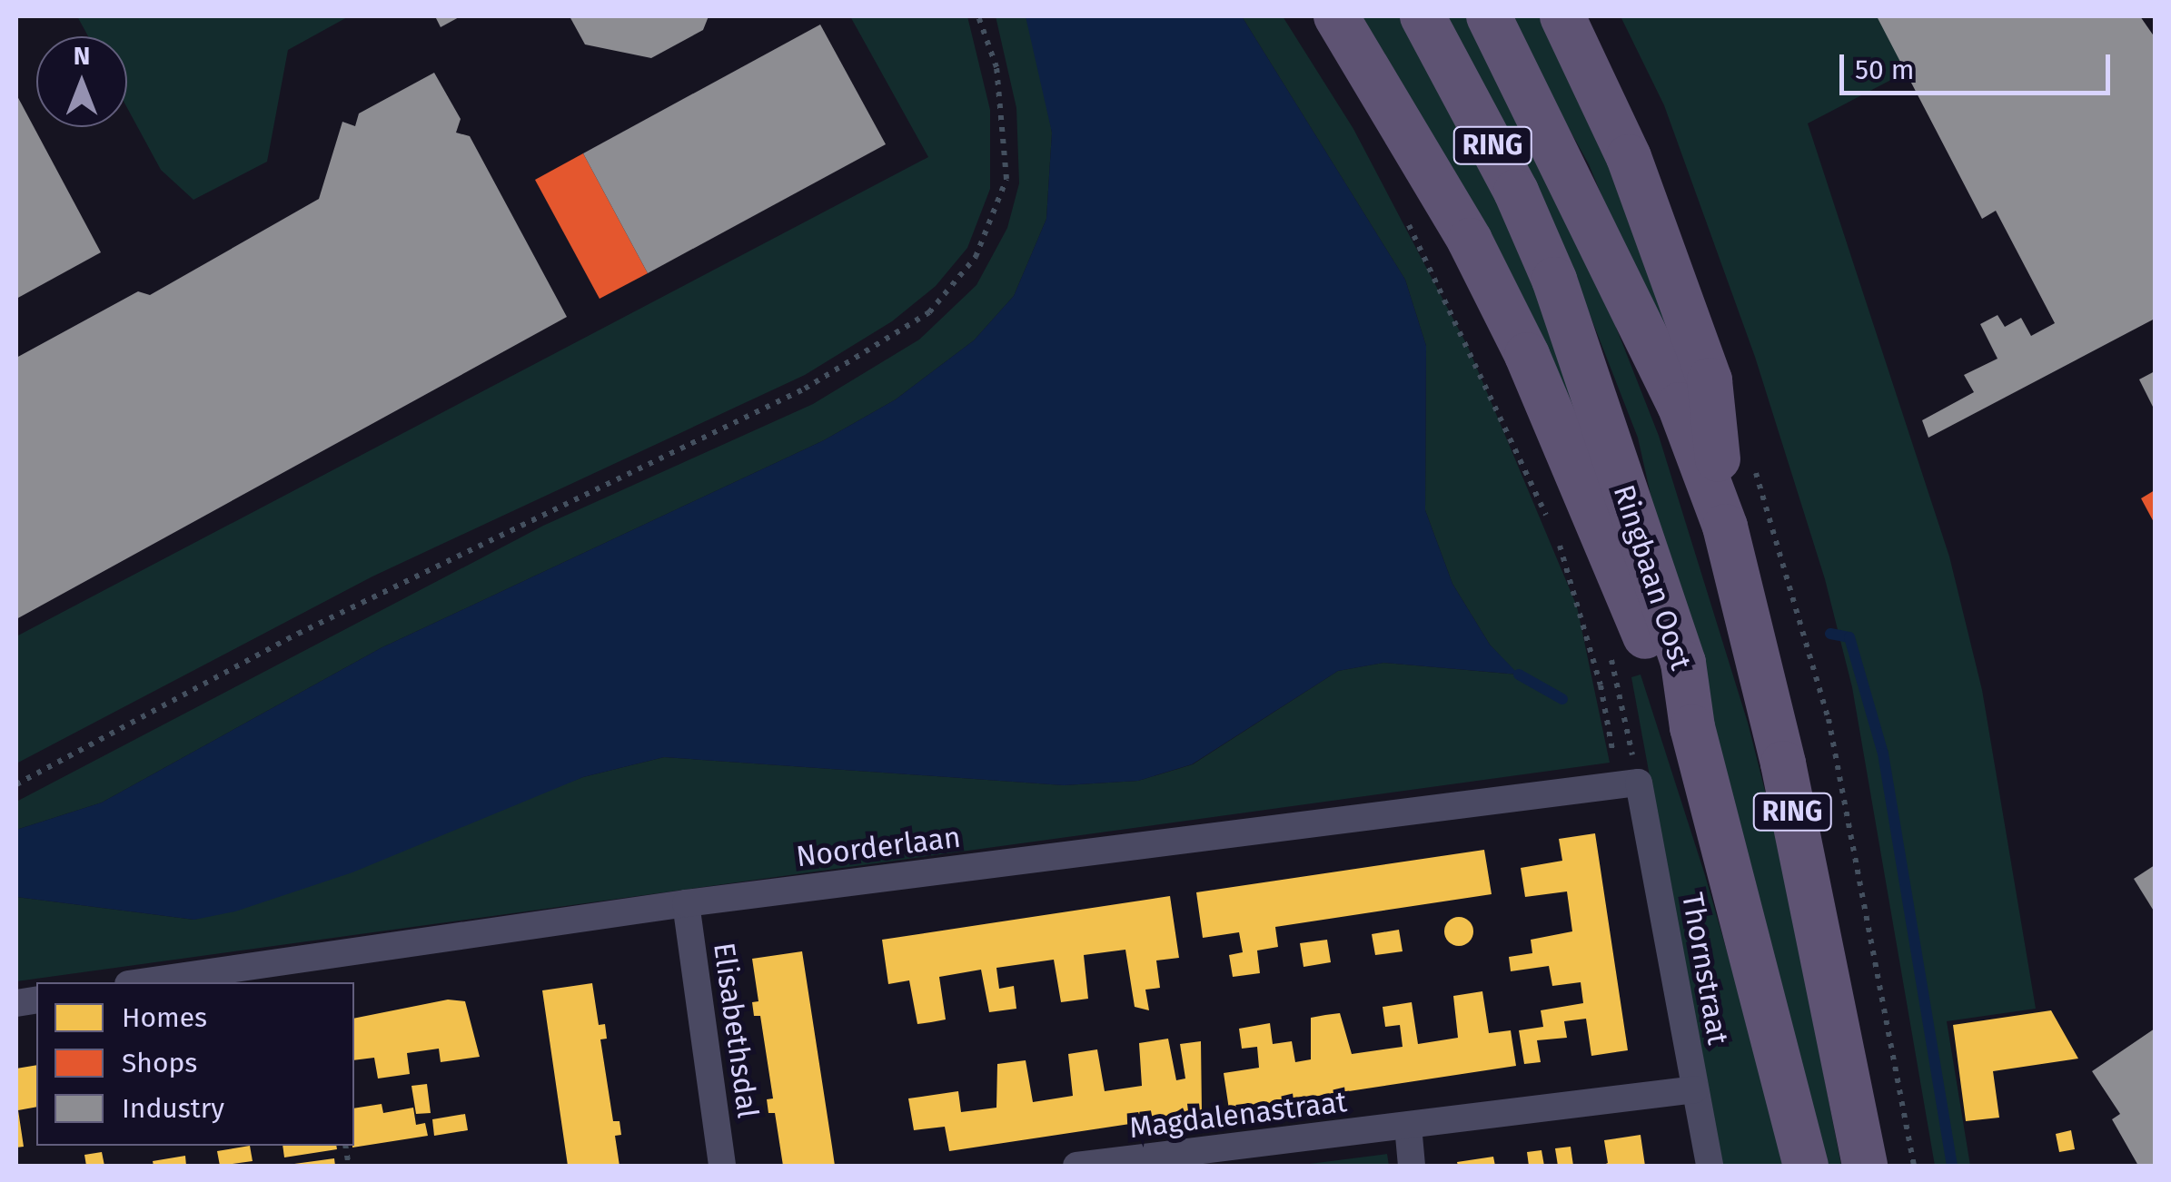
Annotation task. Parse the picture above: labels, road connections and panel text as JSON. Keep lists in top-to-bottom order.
{
  "streets": {
    "main road": ["RING", "Ringbaan Oost"],
    "street": [
      "Noorderlaan",
      "Thornstraat",
      "Elisabethsdal",
      "Magdalenastraat"
    ]
  },
  "crossings": [
    ["Noorderlaan", "Thornstraat"],
    ["Noorderlaan", "Elisabethsdal"],
    ["Thornstraat", "Magdalenastraat"]
  ],
  "legend": ["Homes", "Shops", "Industry"],
  "scale_bar": "50 m",
  "north": "top"
}
